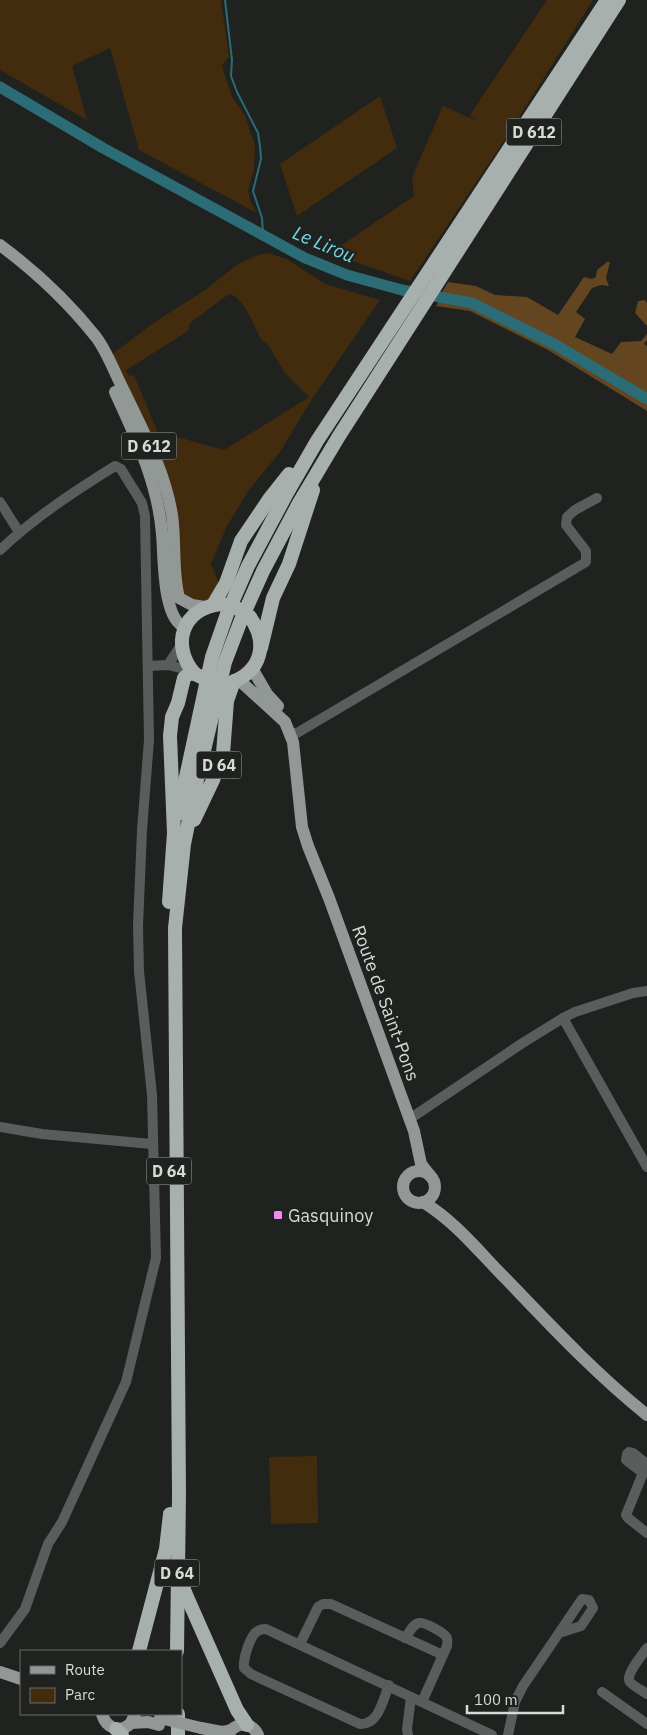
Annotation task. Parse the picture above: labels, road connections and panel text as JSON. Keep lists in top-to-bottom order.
{
  "streets": {
    "highway": ["D 612", "D 64"],
    "main road": ["Route de Saint-Pons"]
  },
  "crossings": [
    ["D 612", "D 64"],
    ["D 612", "Route de Saint-Pons"],
    ["D 64", "Route de Saint-Pons"]
  ],
  "water": ["Le Lirou"],
  "places": {
    "transit": ["Gasquinoy"]
  },
  "legend": ["Route", "Parc"],
  "scale_bar": "100 m"
}
